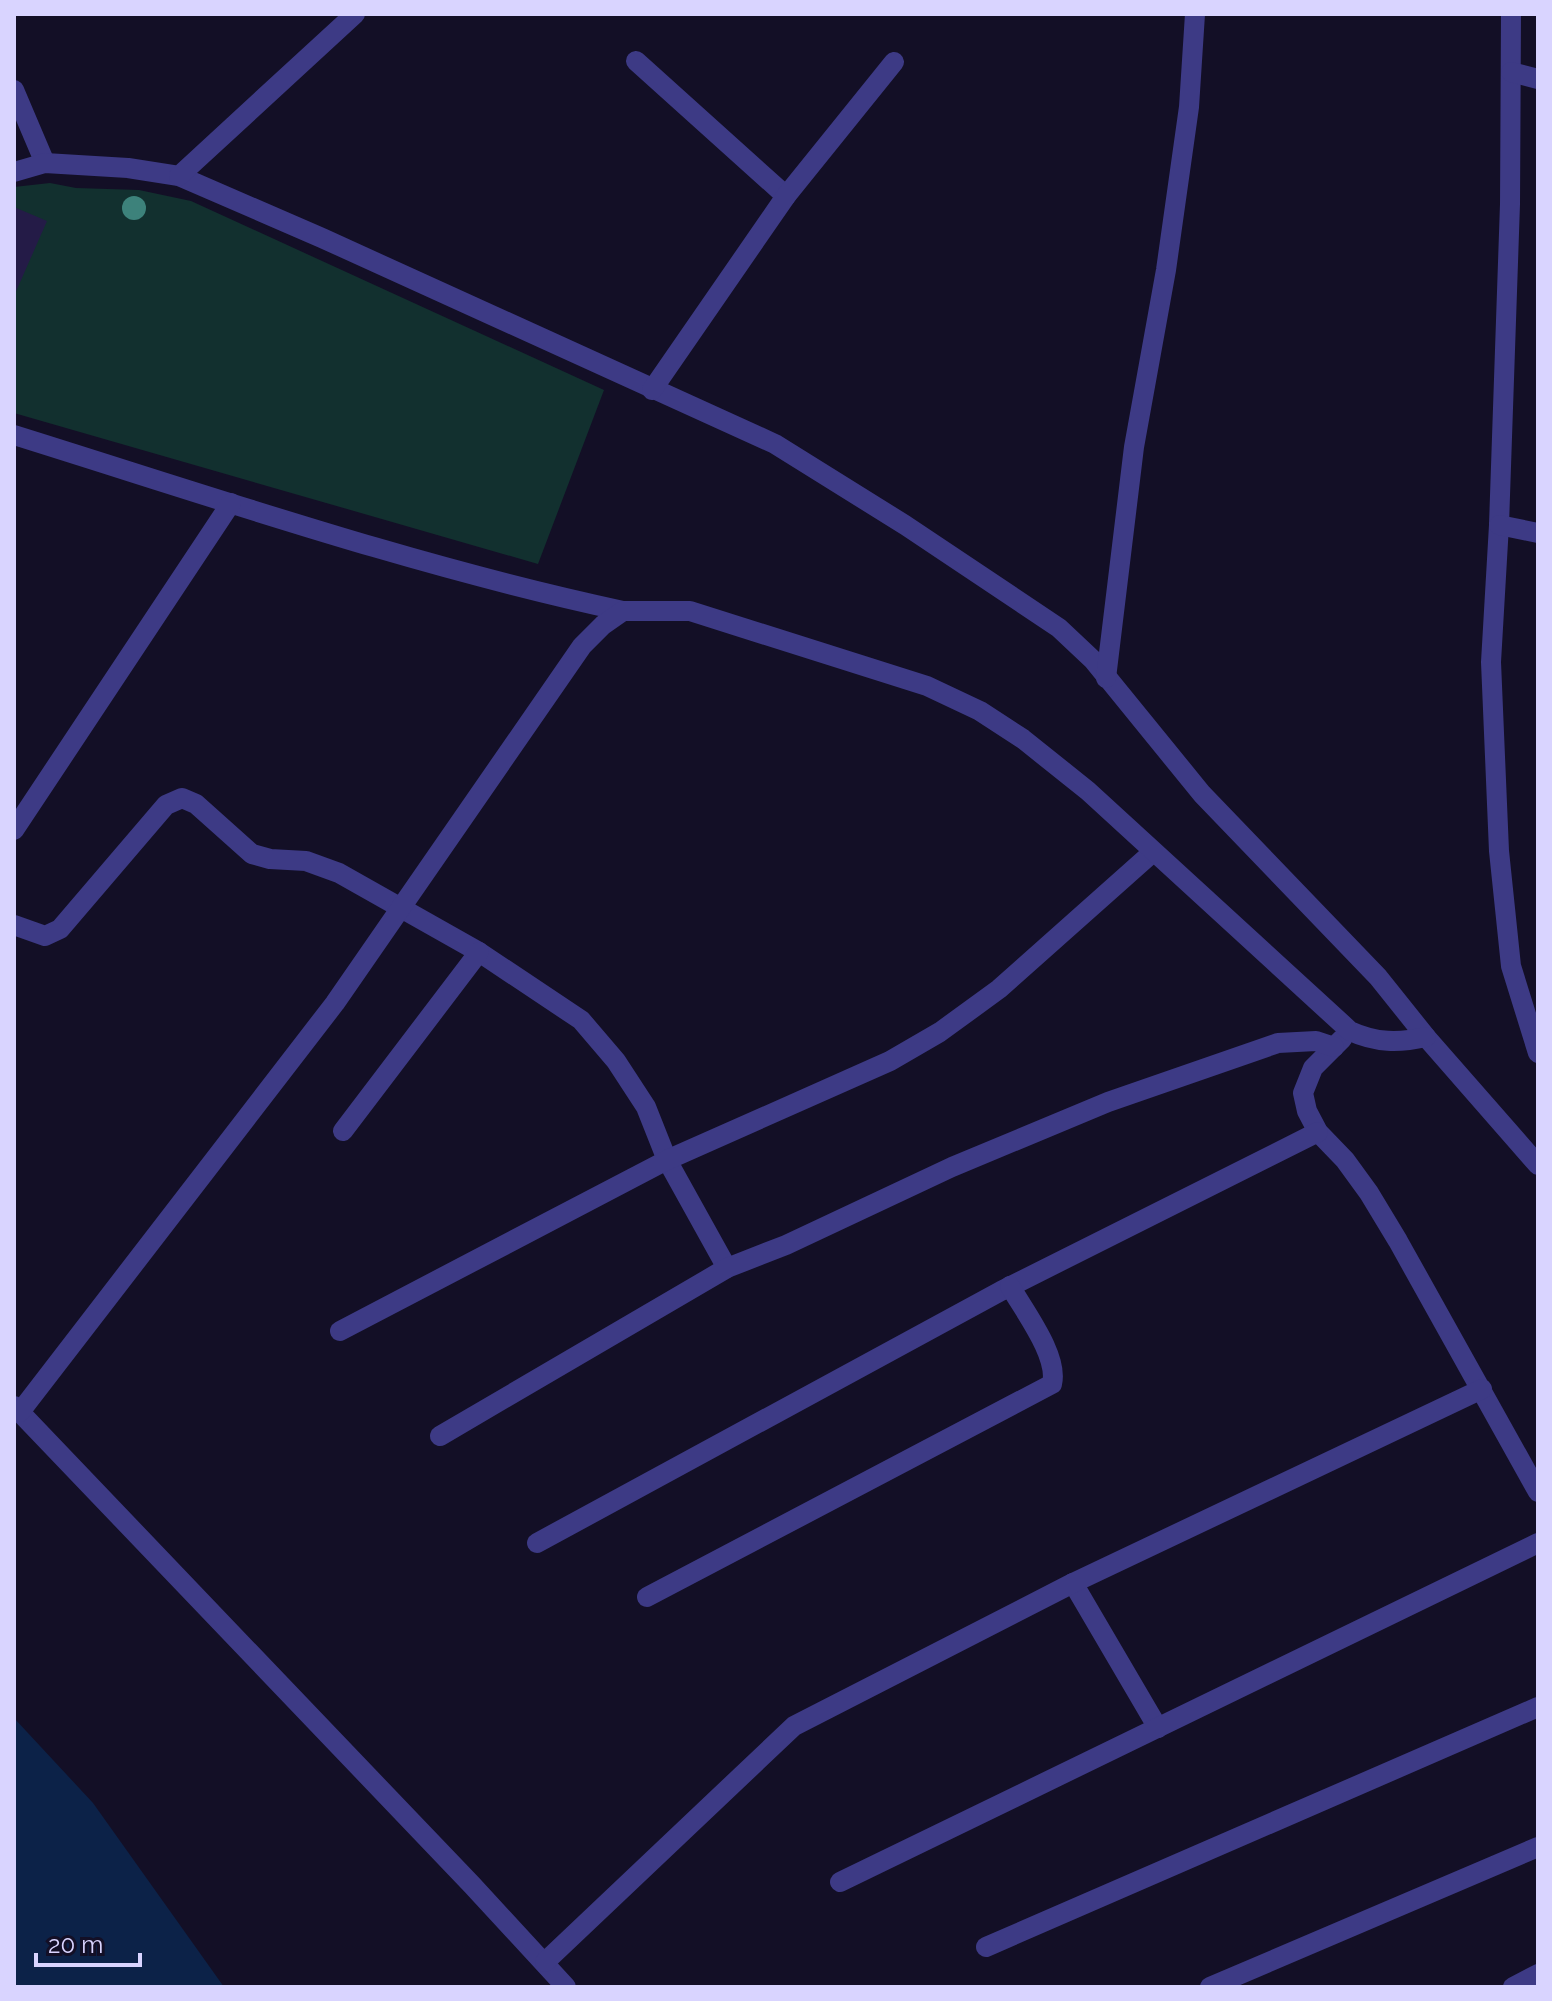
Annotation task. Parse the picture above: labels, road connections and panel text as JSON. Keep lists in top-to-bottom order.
{
  "scale_bar": "20 m"
}
